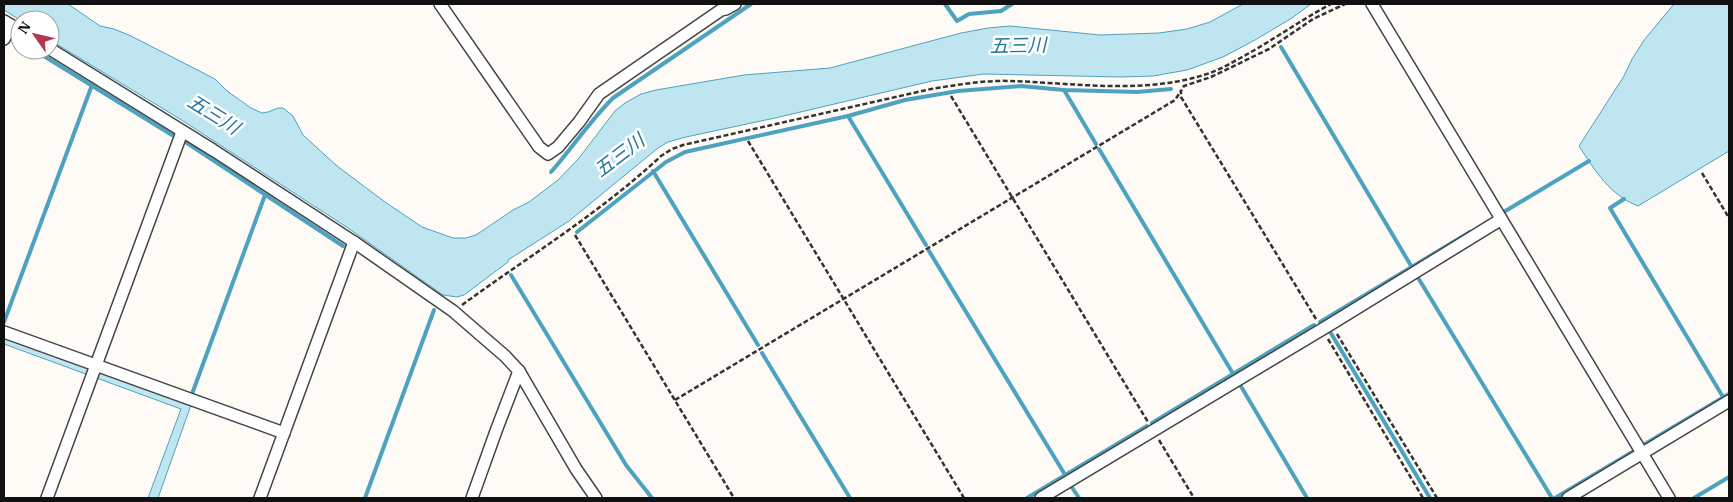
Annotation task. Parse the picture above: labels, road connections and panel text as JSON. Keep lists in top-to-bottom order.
{
  "water": ["五三川"],
  "north": "top left"
}
